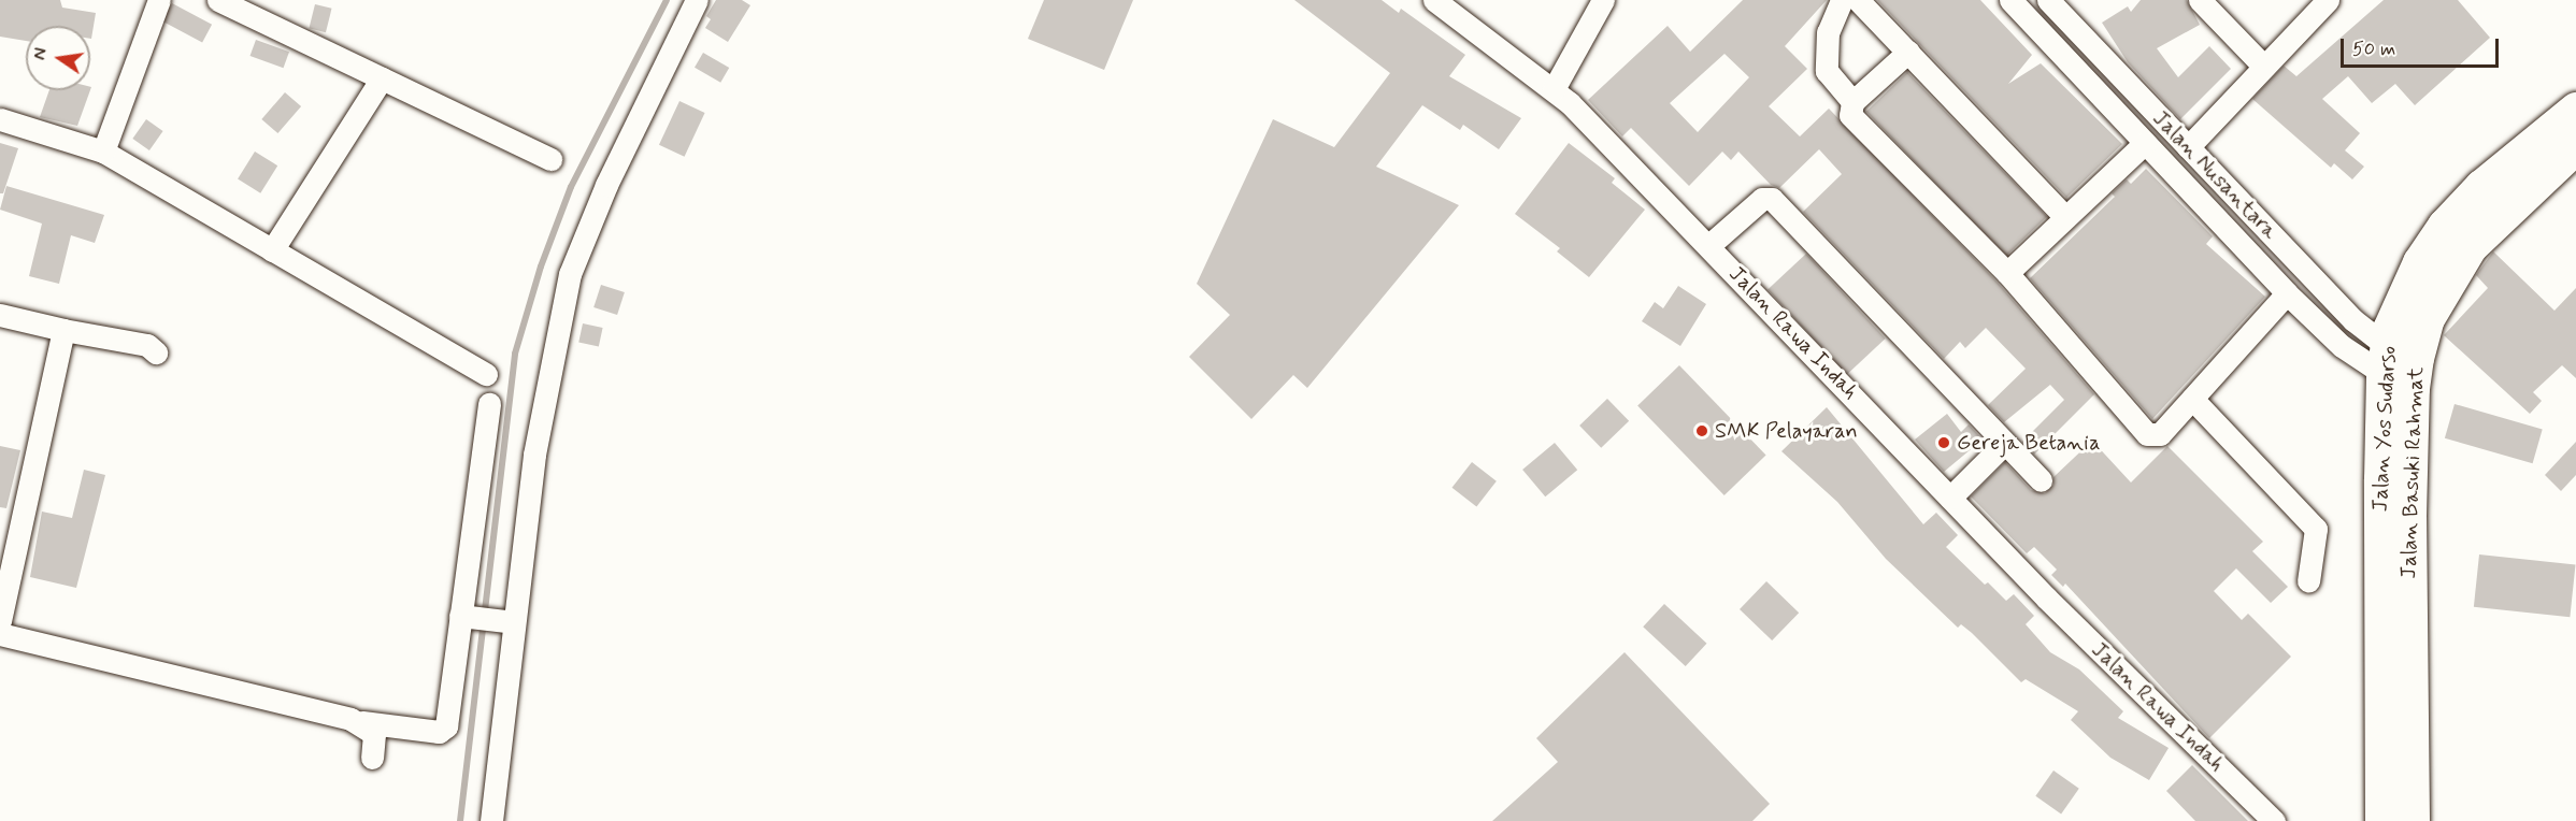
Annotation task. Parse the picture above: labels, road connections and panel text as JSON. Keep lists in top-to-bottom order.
{
  "streets": {
    "highway": ["Jalan Yos Sudarso", "Jalan Basuki Rahmat"],
    "street": ["Jalan Nusantara", "Jalan Rawa Indah"]
  },
  "crossings": [
    ["Jalan Nusantara", "Jalan Yos Sudarso"]
  ],
  "places": ["SMK Pelayaran", "Gereja Betania"],
  "scale_bar": "50 m",
  "north": "left"
}
